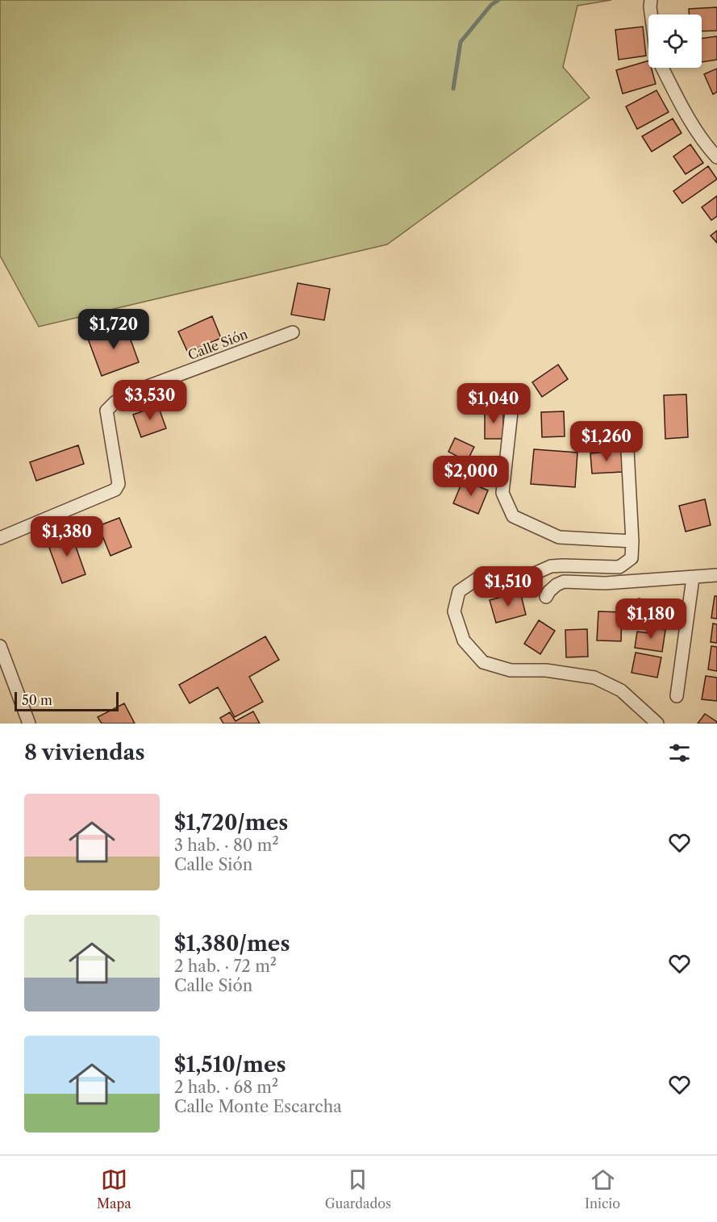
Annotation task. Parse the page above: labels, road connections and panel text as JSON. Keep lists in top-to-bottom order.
{
  "streets": {
    "street": ["Calle Sión"]
  },
  "scale_bar": "50 m",
  "page": {
    "price": [
      "$1,720",
      "$3,530",
      "$1,040",
      "$1,260",
      "$2,000",
      "$1,380",
      "$1,510",
      "$1,180"
    ],
    "scale": "50 m",
    "heading": "8 viviendas",
    "list": [
      {
        "name": "$1,720/mes",
        "note": "3 hab. · 80 m² · Calle Sión"
      },
      {
        "name": "$1,380/mes",
        "note": "2 hab. · 72 m² · Calle Sión"
      },
      {
        "name": "$1,510/mes",
        "note": "2 hab. · 68 m² · Calle Monte Escarcha"
      }
    ],
    "tabs": ["Mapa", "Guardados", "Inicio"]
  }
}
